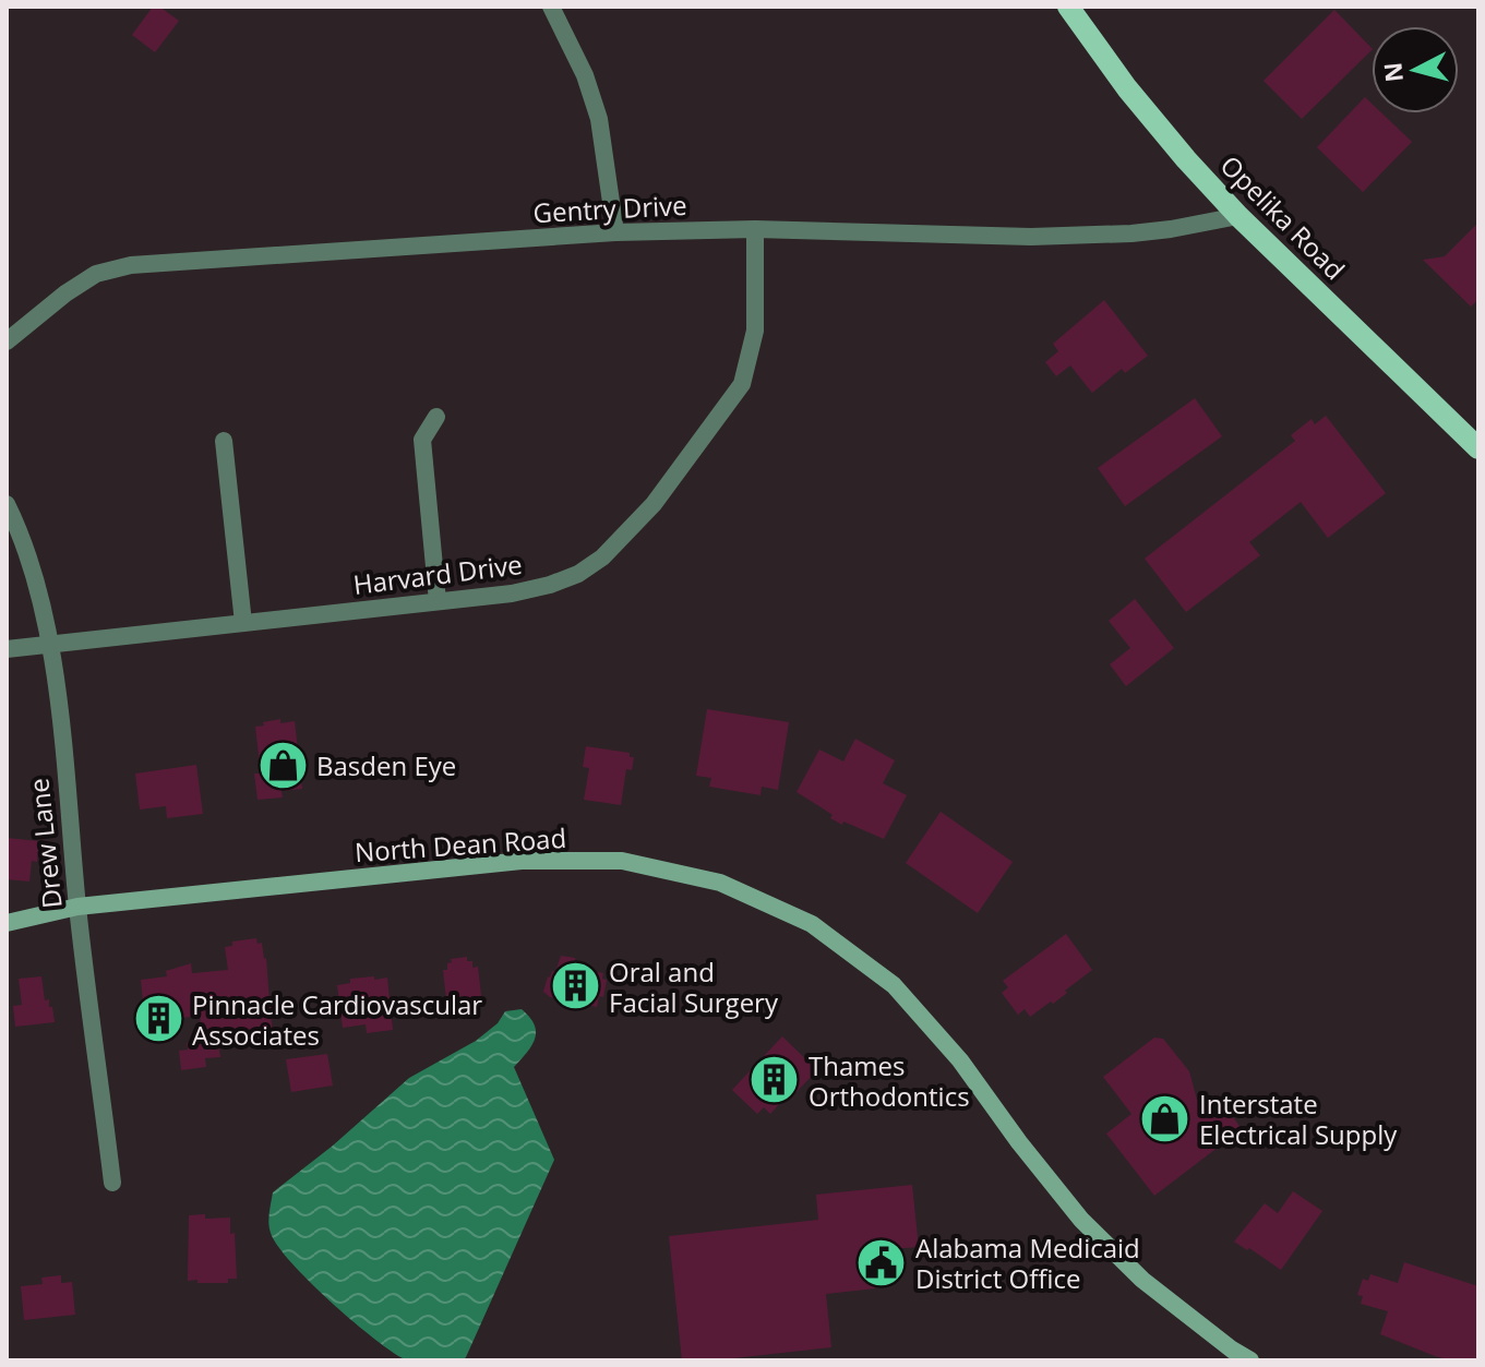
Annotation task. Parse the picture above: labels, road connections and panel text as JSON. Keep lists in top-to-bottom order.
{
  "streets": {
    "main road": ["Opelika Road"],
    "street": [
      "Gentry Drive",
      "Harvard Drive",
      "Drew Lane",
      "North Dean Road"
    ]
  },
  "crossings": [
    ["Gentry Drive", "Opelika Road"],
    ["Gentry Drive", "Harvard Drive"],
    ["Harvard Drive", "Drew Lane"],
    ["Drew Lane", "North Dean Road"]
  ],
  "places": {
    "shop": ["Basden Eye", "Interstate Electrical Supply"],
    "building": ["Oral and Facial Surgery", "Pinnacle Cardiovascular Associates", "Thames Orthodontics"],
    "public building": ["Alabama Medicaid District Office"]
  },
  "north": "left"
}
